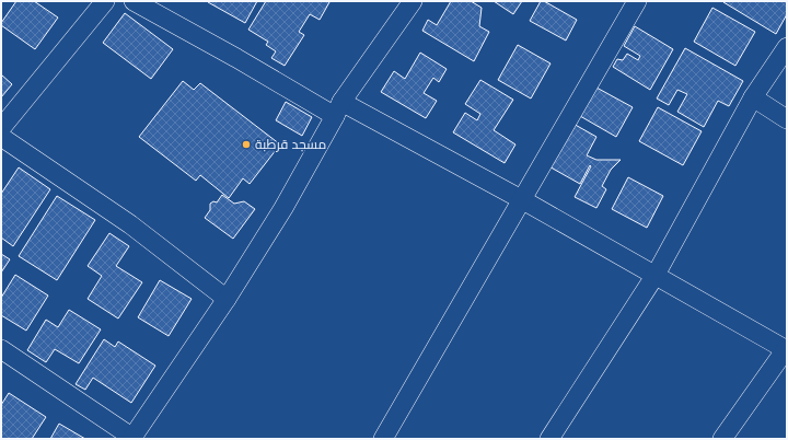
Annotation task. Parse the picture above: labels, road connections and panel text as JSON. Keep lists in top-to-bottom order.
{
  "places": ["مسجد قرطبة"]
}
